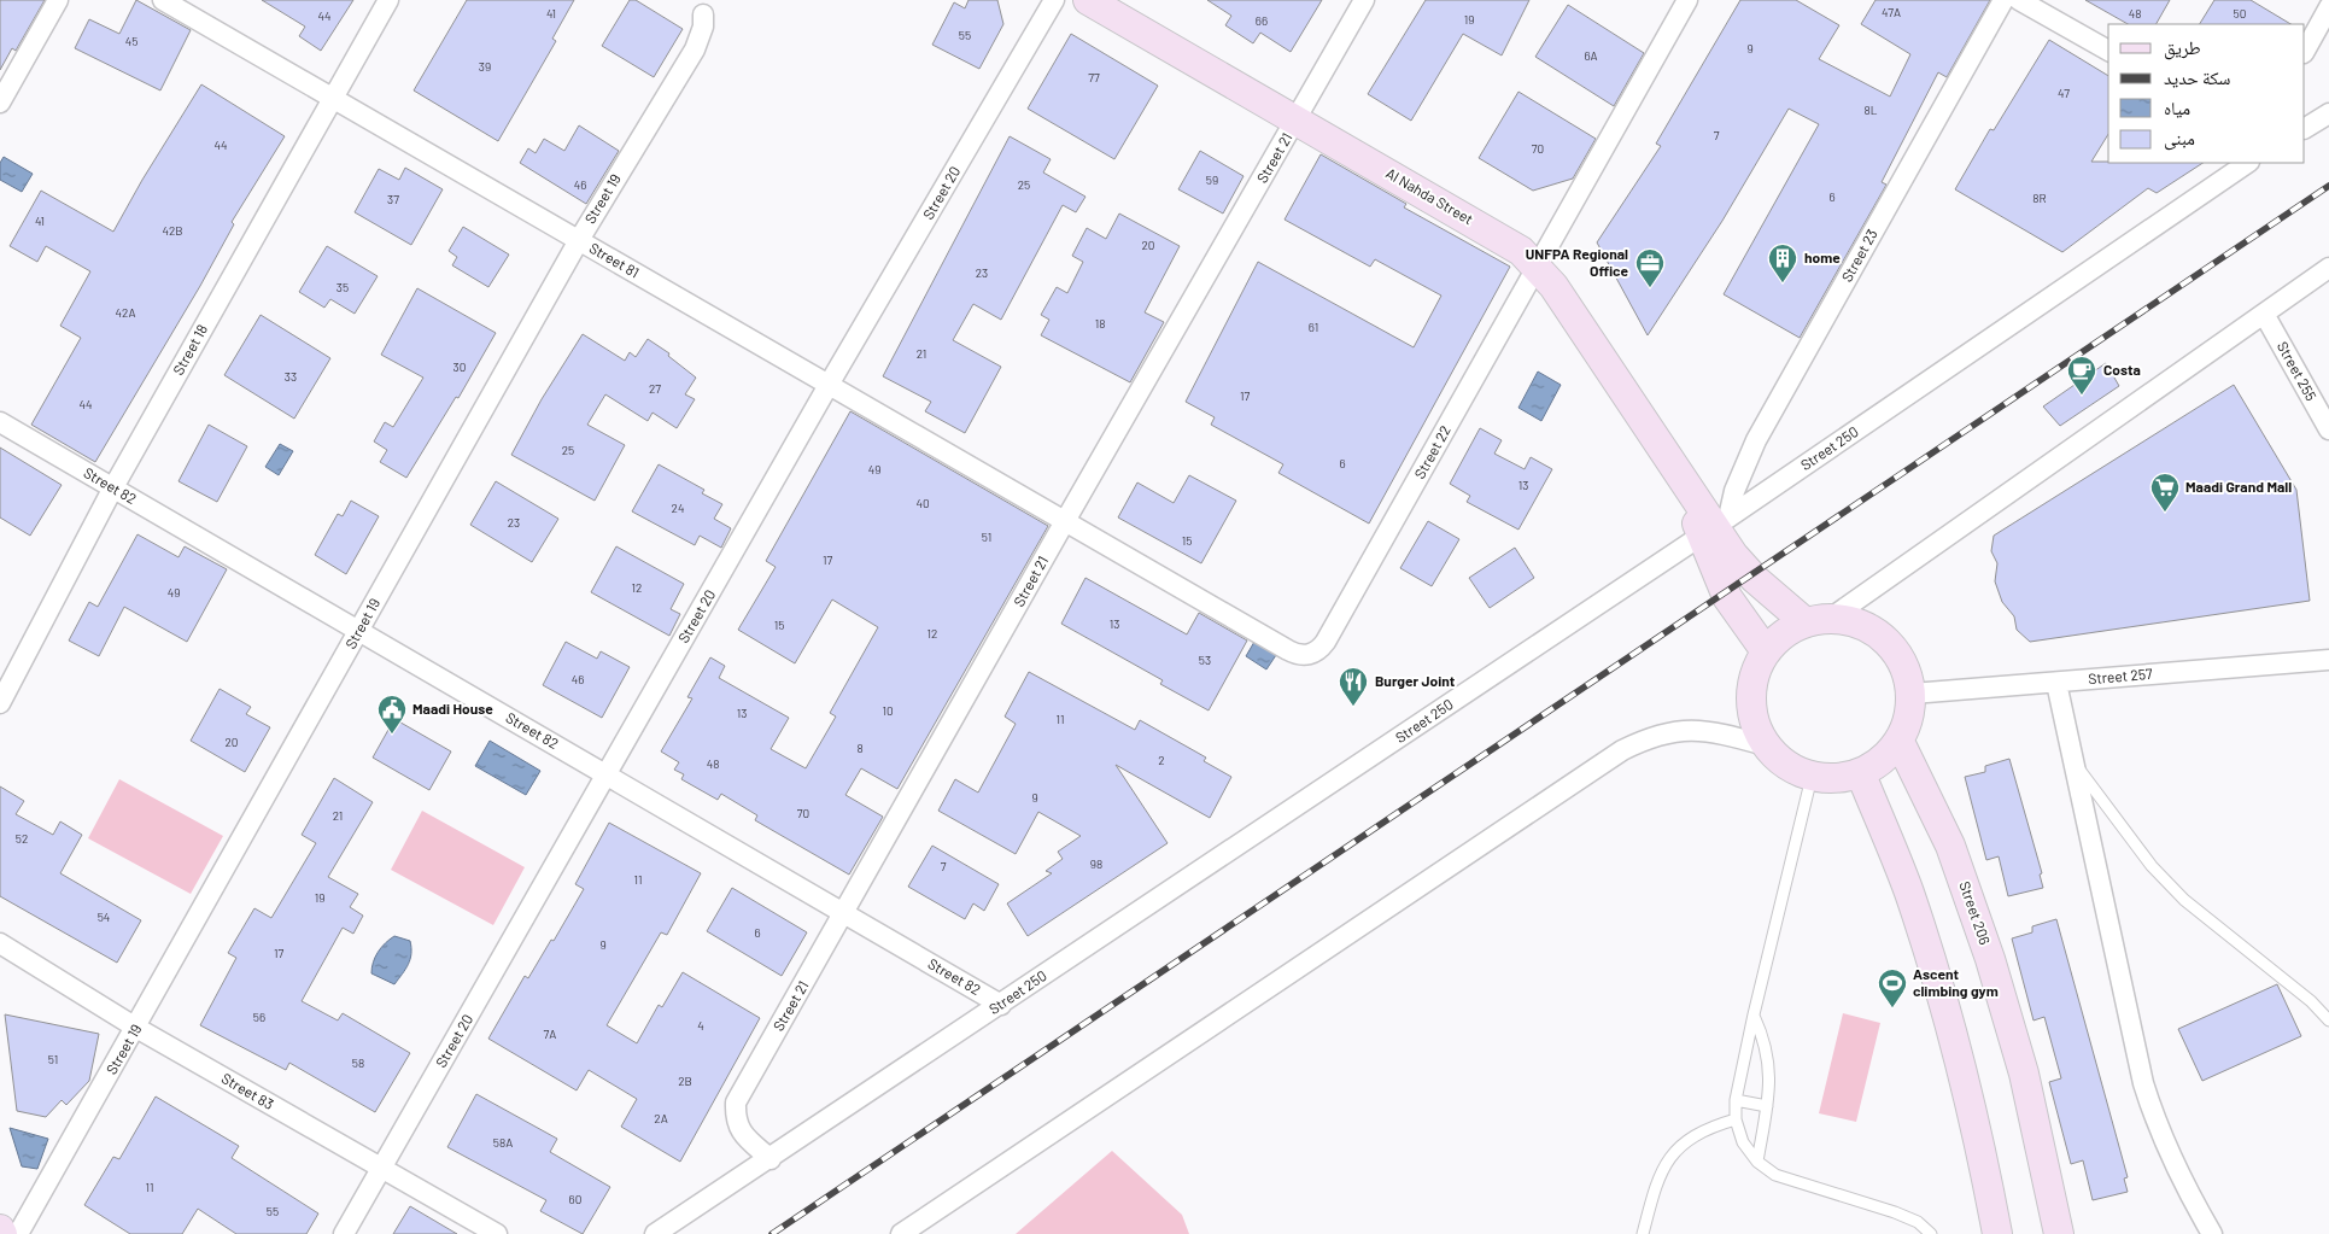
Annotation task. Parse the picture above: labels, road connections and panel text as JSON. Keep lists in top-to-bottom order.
{
  "streets": {
    "street": [
      "Street 21",
      "Street 20",
      "Al Nahda Street",
      "Street 19",
      "Street 23",
      "Street 81",
      "Street 18",
      "Street 255",
      "Street 250",
      "Street 22",
      "Street 82",
      "Street 257",
      "Street 206",
      "Street 83"
    ]
  },
  "crossings": [
    ["Street 21", "Al Nahda Street"],
    ["Street 21", "Street 81"],
    ["Street 21", "Street 250"],
    ["Street 21", "Street 22"],
    ["Street 21", "Street 82"],
    ["Street 20", "Street 81"],
    ["Street 20", "Street 82"],
    ["Street 20", "Street 83"],
    ["Al Nahda Street", "Street 23"],
    ["Al Nahda Street", "Street 250"],
    ["Al Nahda Street", "Street 22"],
    ["Al Nahda Street", "Street 257"],
    ["Al Nahda Street", "Street 206"],
    ["Street 19", "Street 81"],
    ["Street 19", "Street 82"],
    ["Street 19", "Street 83"],
    ["Street 23", "Street 250"],
    ["Street 81", "Street 18"],
    ["Street 81", "Street 22"],
    ["Street 18", "Street 82"],
    ["Street 250", "Street 82"],
    ["Street 257", "Street 206"]
  ],
  "places": {
    "building": ["home"],
    "office": ["UNFPA Regional Office"],
    "cafe": ["Costa"],
    "supermarket": ["Maadi Grand Mall"],
    "restaurant": ["Burger Joint"],
    "public building": ["Maadi House"],
    "sports": ["Ascent climbing gym"]
  },
  "house_numbers": [
    "47A",
    "41",
    "48",
    "50",
    "44",
    "19",
    "66",
    "55",
    "45",
    "9",
    "6A",
    "39",
    "77",
    "47",
    "8L",
    "7",
    "44",
    "70",
    "59",
    "46",
    "25",
    "6",
    "8R",
    "37",
    "41",
    "42B",
    "20",
    "23",
    "35",
    "42A",
    "18",
    "61",
    "21",
    "30",
    "33",
    "27",
    "17",
    "44",
    "25",
    "6",
    "49",
    "13",
    "40",
    "24",
    "23",
    "51",
    "15",
    "17",
    "12",
    "49",
    "13",
    "15",
    "12",
    "53",
    "46",
    "10",
    "13",
    "11",
    "20",
    "8",
    "2",
    "48",
    "9",
    "70",
    "21",
    "52",
    "98",
    "7",
    "11",
    "19",
    "54",
    "6",
    "9",
    "17",
    "56",
    "4",
    "7A",
    "51",
    "58",
    "2B",
    "2A",
    "58A",
    "11",
    "60",
    "55"
  ],
  "legend": [
    "طريق",
    "سكة حديد",
    "مياه",
    "مبنى"
  ]
}
